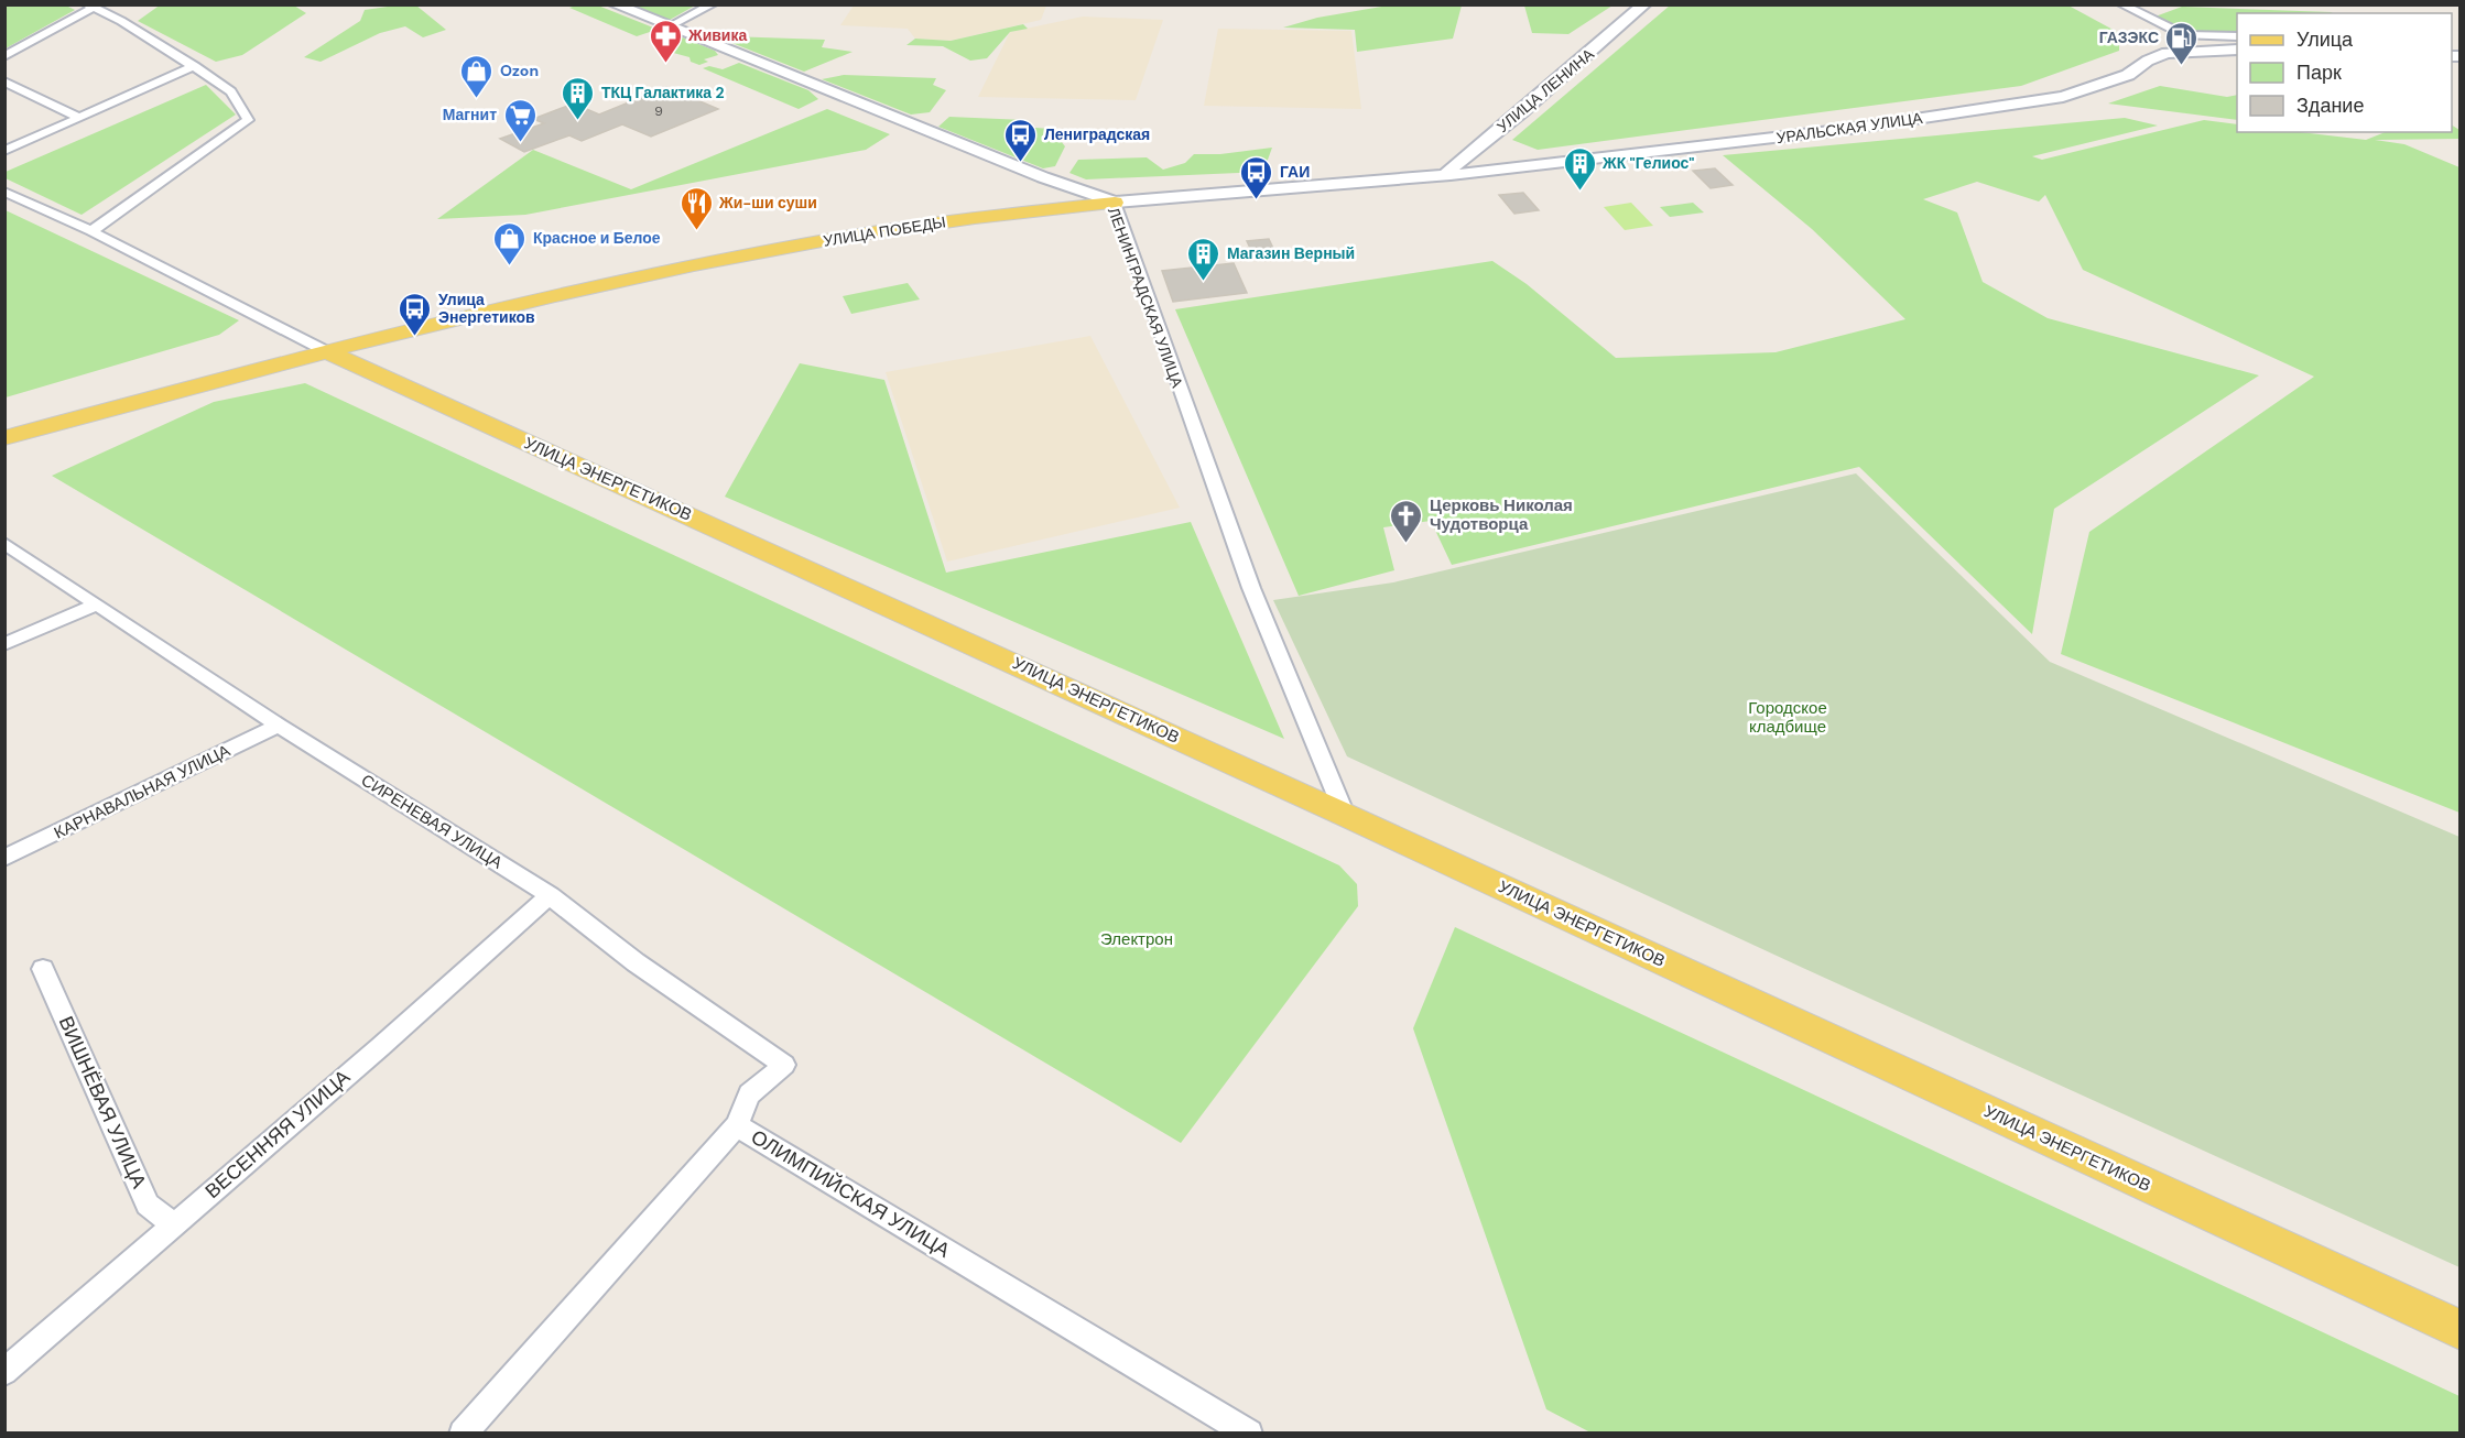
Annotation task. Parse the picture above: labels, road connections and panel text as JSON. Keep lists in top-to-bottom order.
{
  "streets": {
    "main road": [
      "УЛИЦА ЛЕНИНА",
      "УРАЛЬСКАЯ УЛИЦА",
      "УЛИЦА ПОБЕДЫ",
      "ЛЕНИНГРАДСКАЯ УЛИЦА",
      "УЛИЦА ЭНЕРГЕТИКОВ"
    ],
    "street": [
      "КАРНАВАЛЬНАЯ УЛИЦА",
      "СИРЕНЕВАЯ УЛИЦА",
      "ВИШНЁВАЯ УЛИЦА",
      "ВЕСЕННЯЯ УЛИЦА",
      "ОЛИМПИЙСКАЯ УЛИЦА"
    ]
  },
  "crossings": [
    ["УЛИЦА ЛЕНИНА", "УРАЛЬСКАЯ УЛИЦА"],
    ["УЛИЦА ЛЕНИНА", "УЛИЦА ПОБЕДЫ"],
    ["УРАЛЬСКАЯ УЛИЦА", "УЛИЦА ПОБЕДЫ"],
    ["УЛИЦА ПОБЕДЫ", "ЛЕНИНГРАДСКАЯ УЛИЦА"],
    ["УЛИЦА ПОБЕДЫ", "УЛИЦА ЭНЕРГЕТИКОВ"],
    ["ЛЕНИНГРАДСКАЯ УЛИЦА", "УЛИЦА ЭНЕРГЕТИКОВ"],
    ["КАРНАВАЛЬНАЯ УЛИЦА", "СИРЕНЕВАЯ УЛИЦА"],
    ["СИРЕНЕВАЯ УЛИЦА", "ВЕСЕННЯЯ УЛИЦА"],
    ["СИРЕНЕВАЯ УЛИЦА", "ОЛИМПИЙСКАЯ УЛИЦА"],
    ["ВИШНЁВАЯ УЛИЦА", "ВЕСЕННЯЯ УЛИЦА"]
  ],
  "parks": ["Городское кладбище", "Электрон"],
  "places": {
    "pharmacy": ["Живика"],
    "fuel station": ["ГАЗЭКС"],
    "shop": ["Ozon", "Красное и Белое"],
    "building": ["ТКЦ Галактика 2", "ЖК \"Гелиос\"", "Магазин Верный"],
    "supermarket": ["Магнит"],
    "bus stop": ["Лениградская", "ГАИ", "Улица Энергетиков"],
    "restaurant": ["Жи-ши суши"],
    "church": ["Церковь Николая Чудотворца"]
  },
  "house_numbers": ["9"],
  "legend": ["Улица", "Парк", "Здание"]
}
